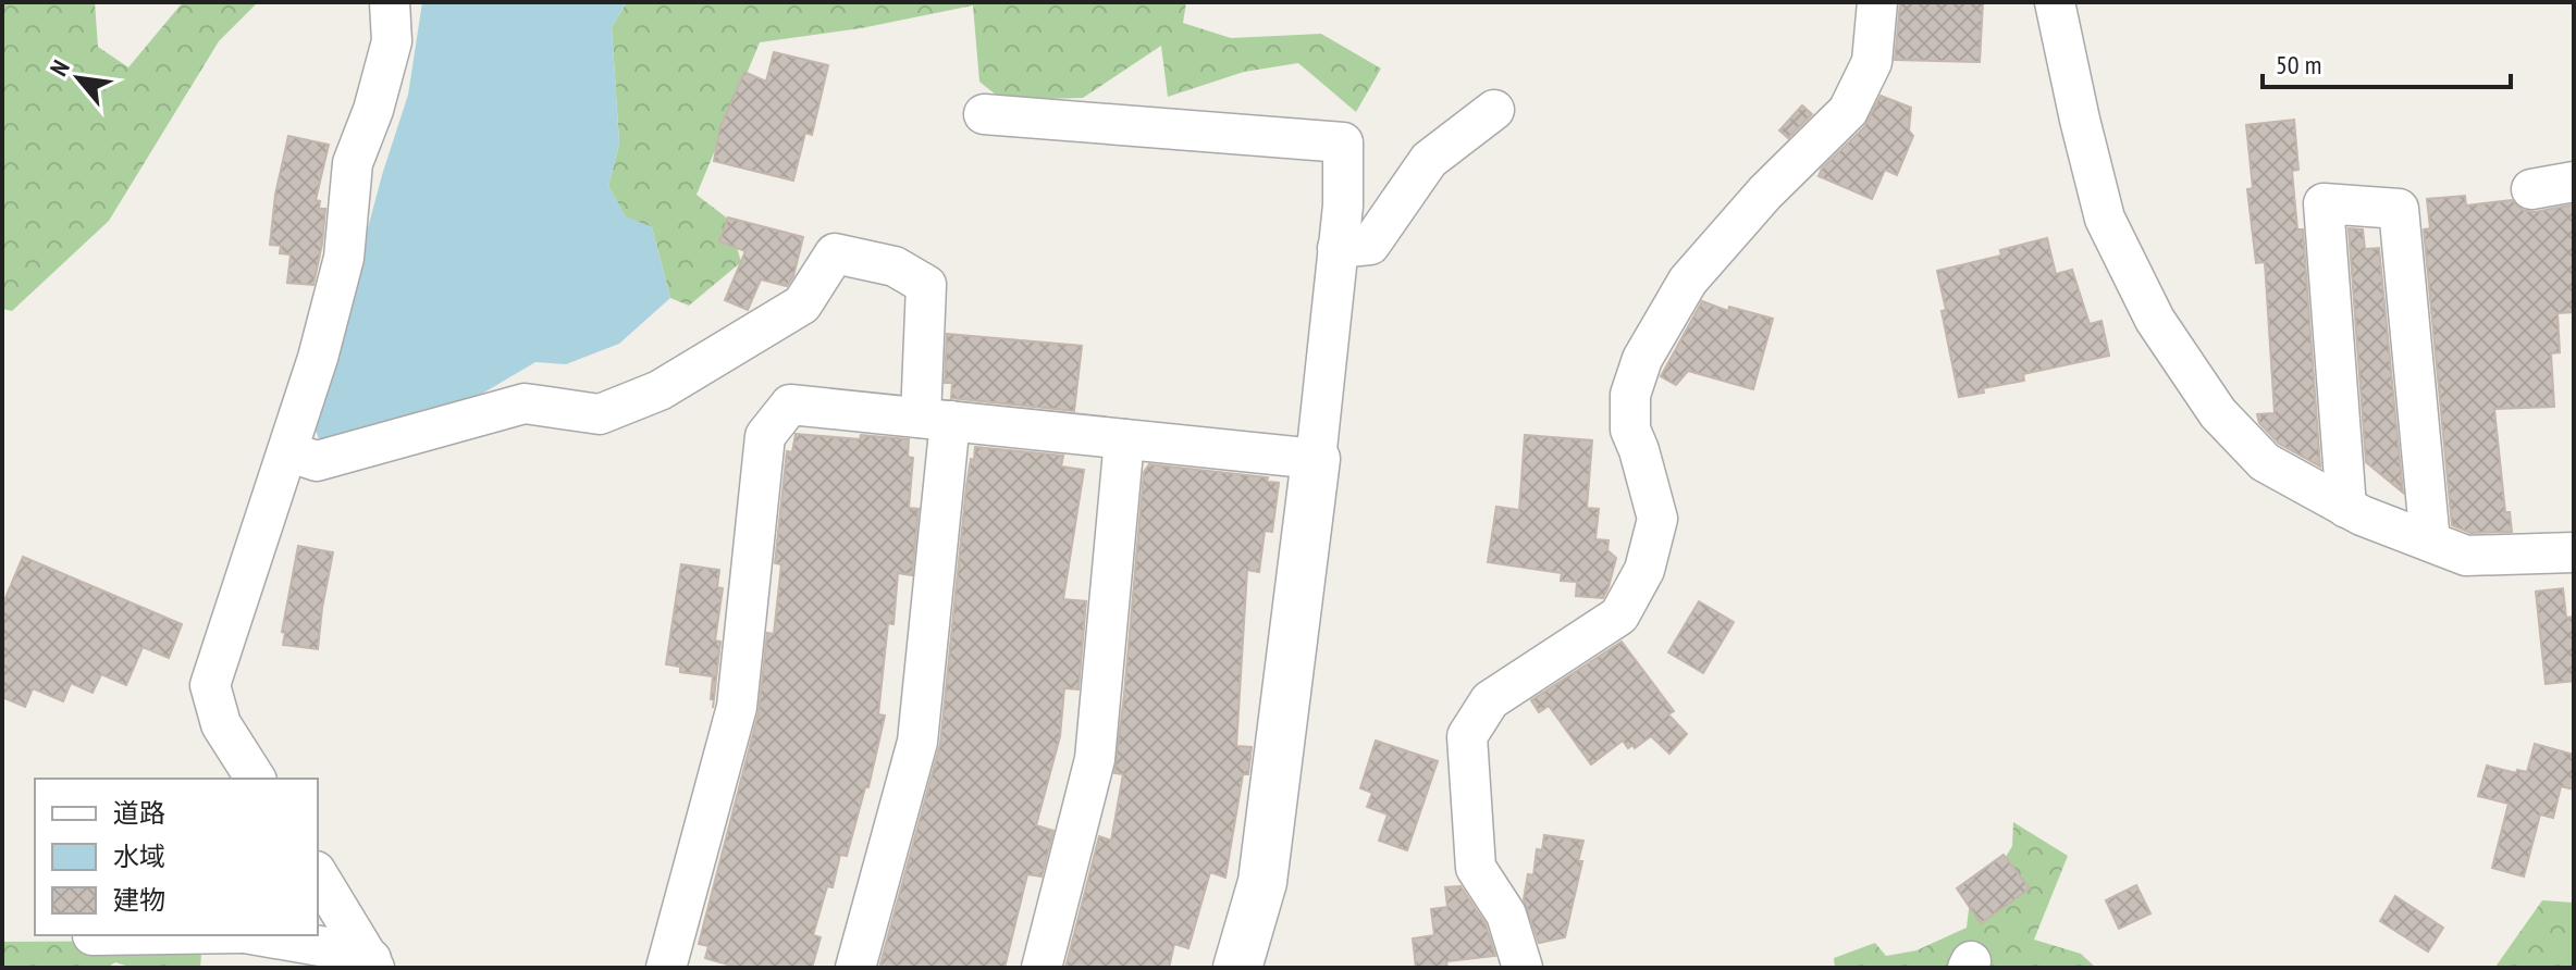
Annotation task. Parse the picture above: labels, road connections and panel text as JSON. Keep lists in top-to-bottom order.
{
  "legend": ["道路", "水域", "建物"],
  "scale_bar": "50 m",
  "north": "top left"
}
